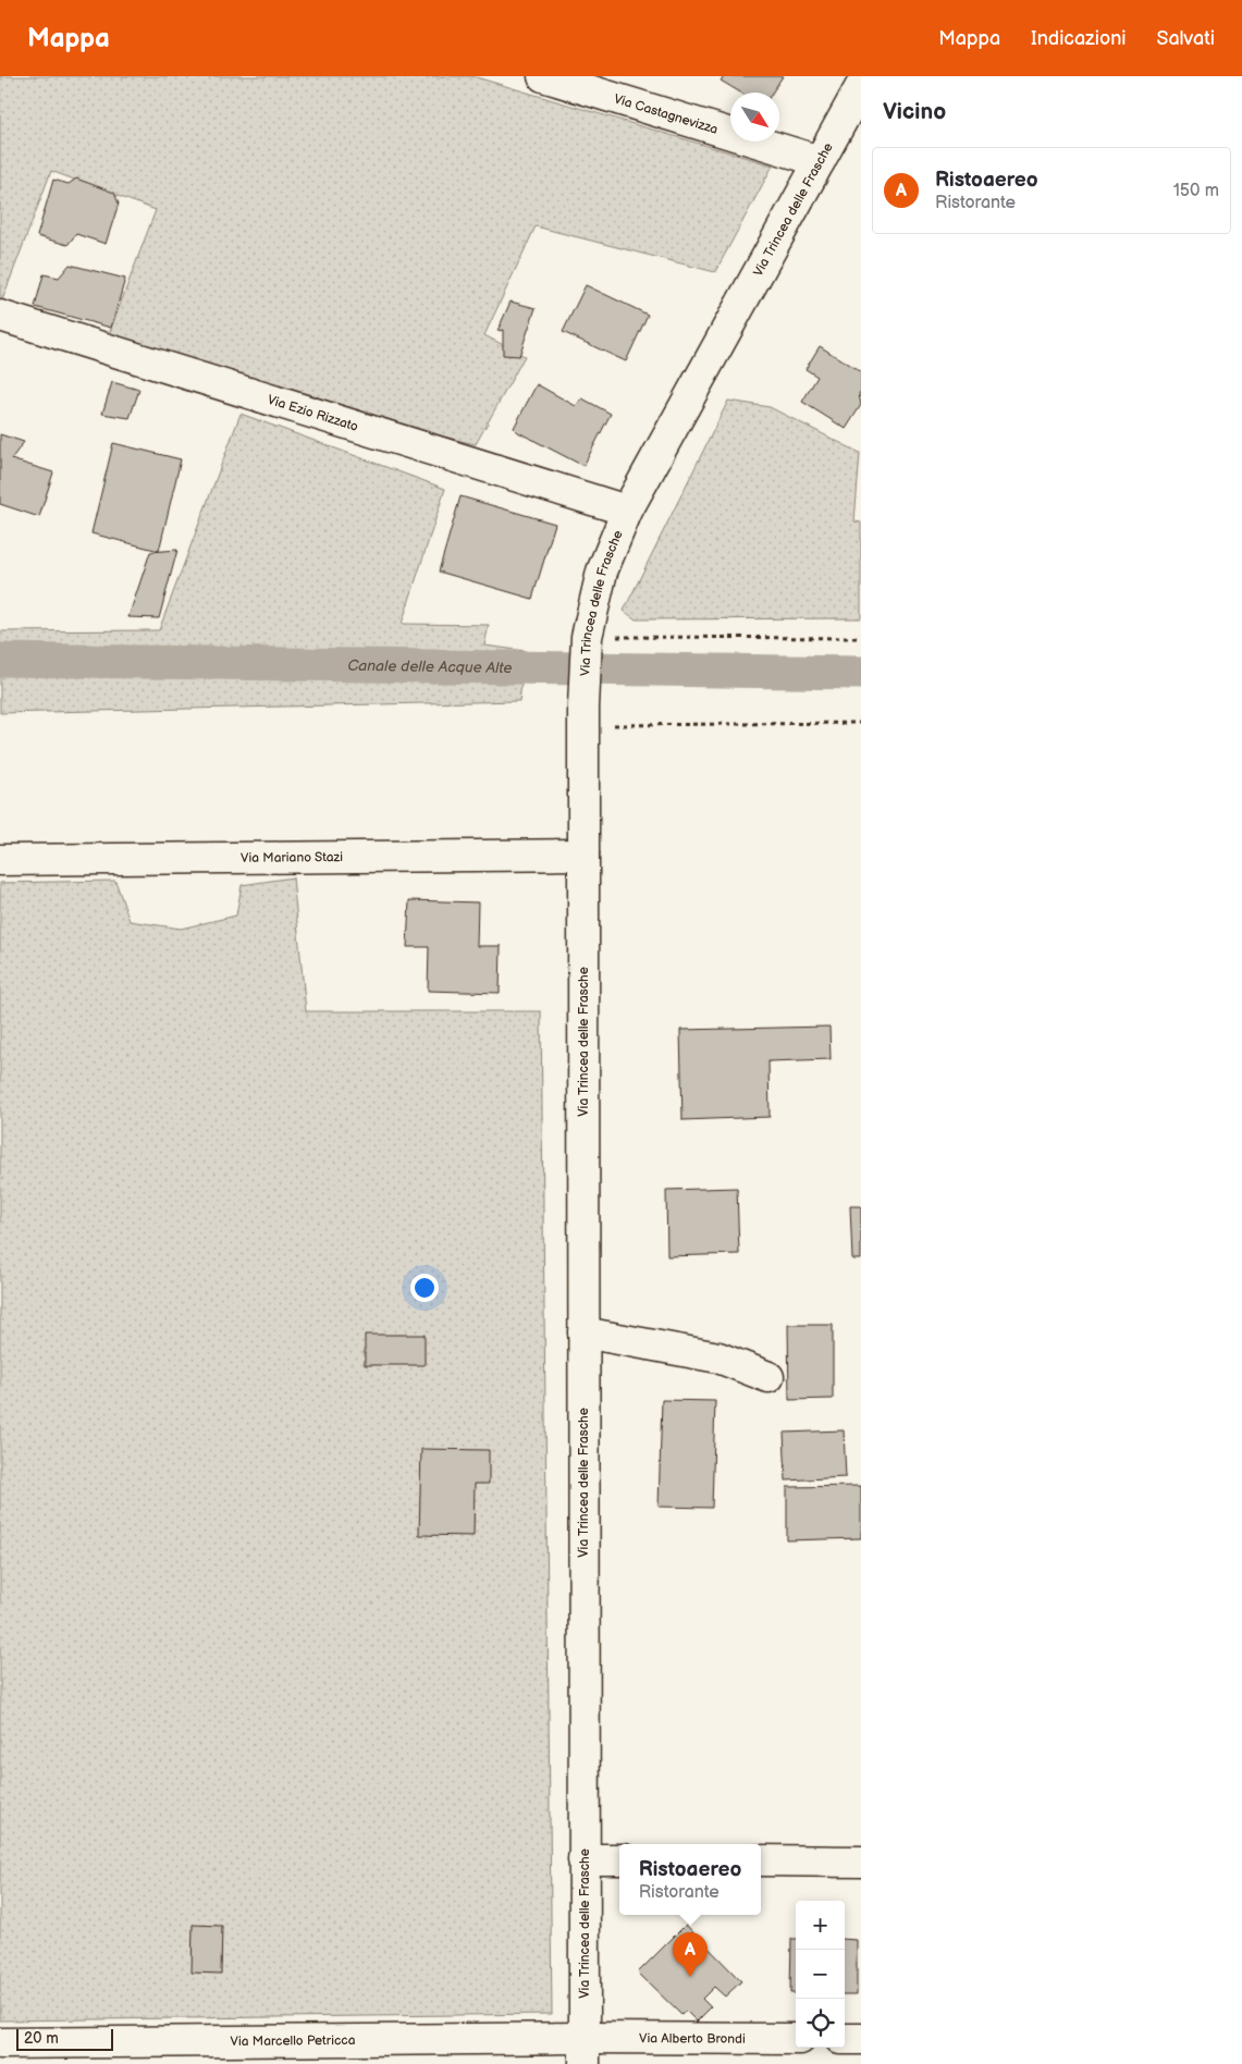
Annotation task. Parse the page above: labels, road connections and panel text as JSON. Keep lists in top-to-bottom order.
{
  "streets": {
    "street": [
      "Via Castagnevizza",
      "Via Trincea delle Frasche",
      "Via Ezio Rizzato",
      "Via Mariano Stazi",
      "Via Alberto Brondi",
      "Via Marcello Petricca"
    ]
  },
  "crossings": [
    ["Via Castagnevizza", "Via Trincea delle Frasche"],
    ["Via Trincea delle Frasche", "Via Ezio Rizzato"],
    ["Via Trincea delle Frasche", "Via Mariano Stazi"],
    ["Via Trincea delle Frasche", "Via Alberto Brondi"],
    ["Via Trincea delle Frasche", "Via Marcello Petricca"],
    ["Via Alberto Brondi", "Via Marcello Petricca"]
  ],
  "water": ["Canale delle Acque Alte"],
  "scale_bar": "20 m",
  "north": "bottom right",
  "page": {
    "header": "Mappa",
    "nav": ["Mappa", "Indicazioni", "Salvati"],
    "heading": "Vicino",
    "list": [
      {
        "mark": "A",
        "name": "Ristoaereo",
        "note": "Ristorante",
        "value": "150 m"
      }
    ],
    "popup": ["Ristoaereo", "Ristorante"],
    "map_buttons": ["+", "−"],
    "pins": "A",
    "scale": "20 m"
  }
}
